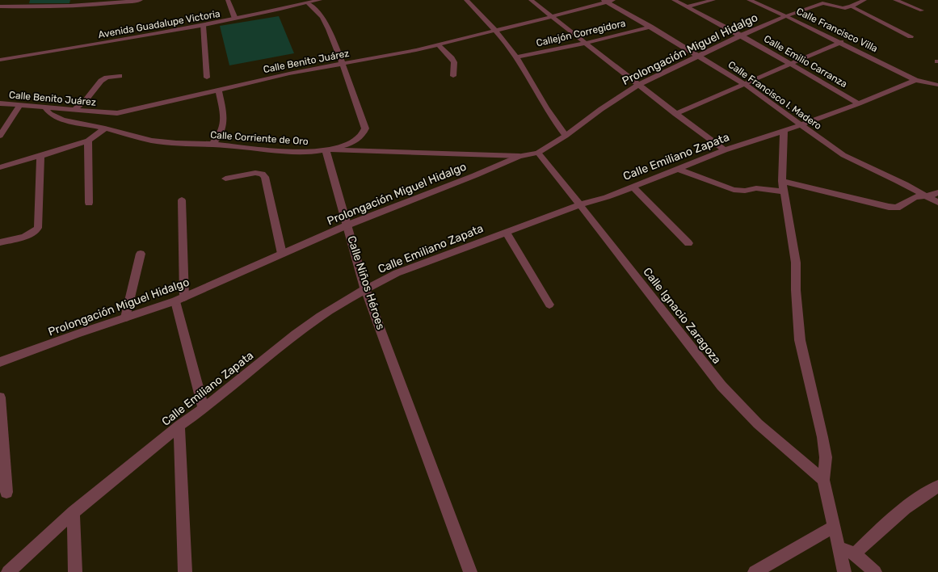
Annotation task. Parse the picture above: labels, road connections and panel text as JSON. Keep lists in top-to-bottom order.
{
  "streets": {
    "street": [
      "Avenida Guadalupe Victoria",
      "Calle Francisco Villa",
      "Callejón Corregidora",
      "Prolongación Miguel Hidalgo",
      "Calle Benito Juárez",
      "Calle Emilio Carranza",
      "Calle Francisco I. Madero",
      "Calle Corriente de Oro",
      "Calle Emiliano Zapata",
      "Calle Niños Héroes",
      "Calle Ignacio Zaragoza"
    ]
  },
  "crossings": [
    ["Calle Francisco Villa", "Prolongación Miguel Hidalgo"],
    ["Calle Francisco Villa", "Calle Emiliano Zapata"],
    ["Callejón Corregidora", "Calle Francisco I. Madero"],
    ["Prolongación Miguel Hidalgo", "Calle Emilio Carranza"],
    ["Prolongación Miguel Hidalgo", "Calle Francisco I. Madero"],
    ["Prolongación Miguel Hidalgo", "Calle Corriente de Oro"],
    ["Prolongación Miguel Hidalgo", "Calle Niños Héroes"],
    ["Prolongación Miguel Hidalgo", "Calle Ignacio Zaragoza"],
    ["Calle Benito Juárez", "Calle Francisco I. Madero"],
    ["Calle Benito Juárez", "Calle Corriente de Oro"],
    ["Calle Emilio Carranza", "Calle Emiliano Zapata"],
    ["Calle Francisco I. Madero", "Calle Emiliano Zapata"],
    ["Calle Corriente de Oro", "Calle Niños Héroes"],
    ["Calle Emiliano Zapata", "Calle Niños Héroes"],
    ["Calle Emiliano Zapata", "Calle Ignacio Zaragoza"]
  ]
}
